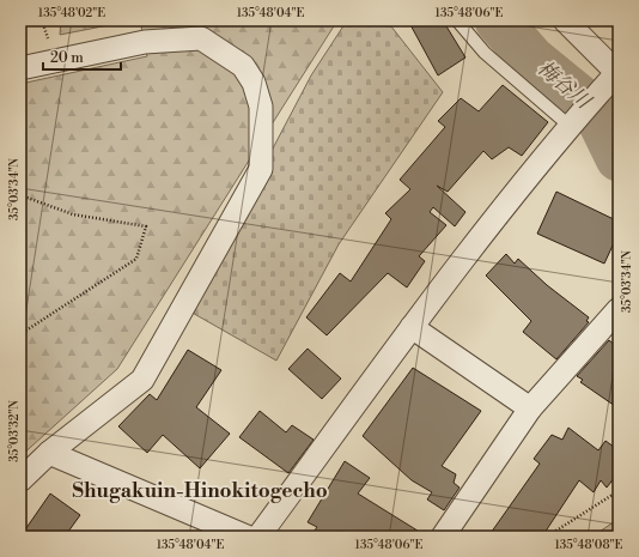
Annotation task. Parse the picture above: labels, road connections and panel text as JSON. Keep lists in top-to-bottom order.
{
  "districts": ["Shugakuin-Hinokitogecho"],
  "water": ["梅谷川"],
  "scale_bar": "20 m",
  "coordinates": [
    "135°48'02\"E",
    "135°48'04\"E",
    "135°48'06\"E",
    "35°03'34\"N",
    "35°03'32\"N",
    "135°48'08\"E"
  ]
}
